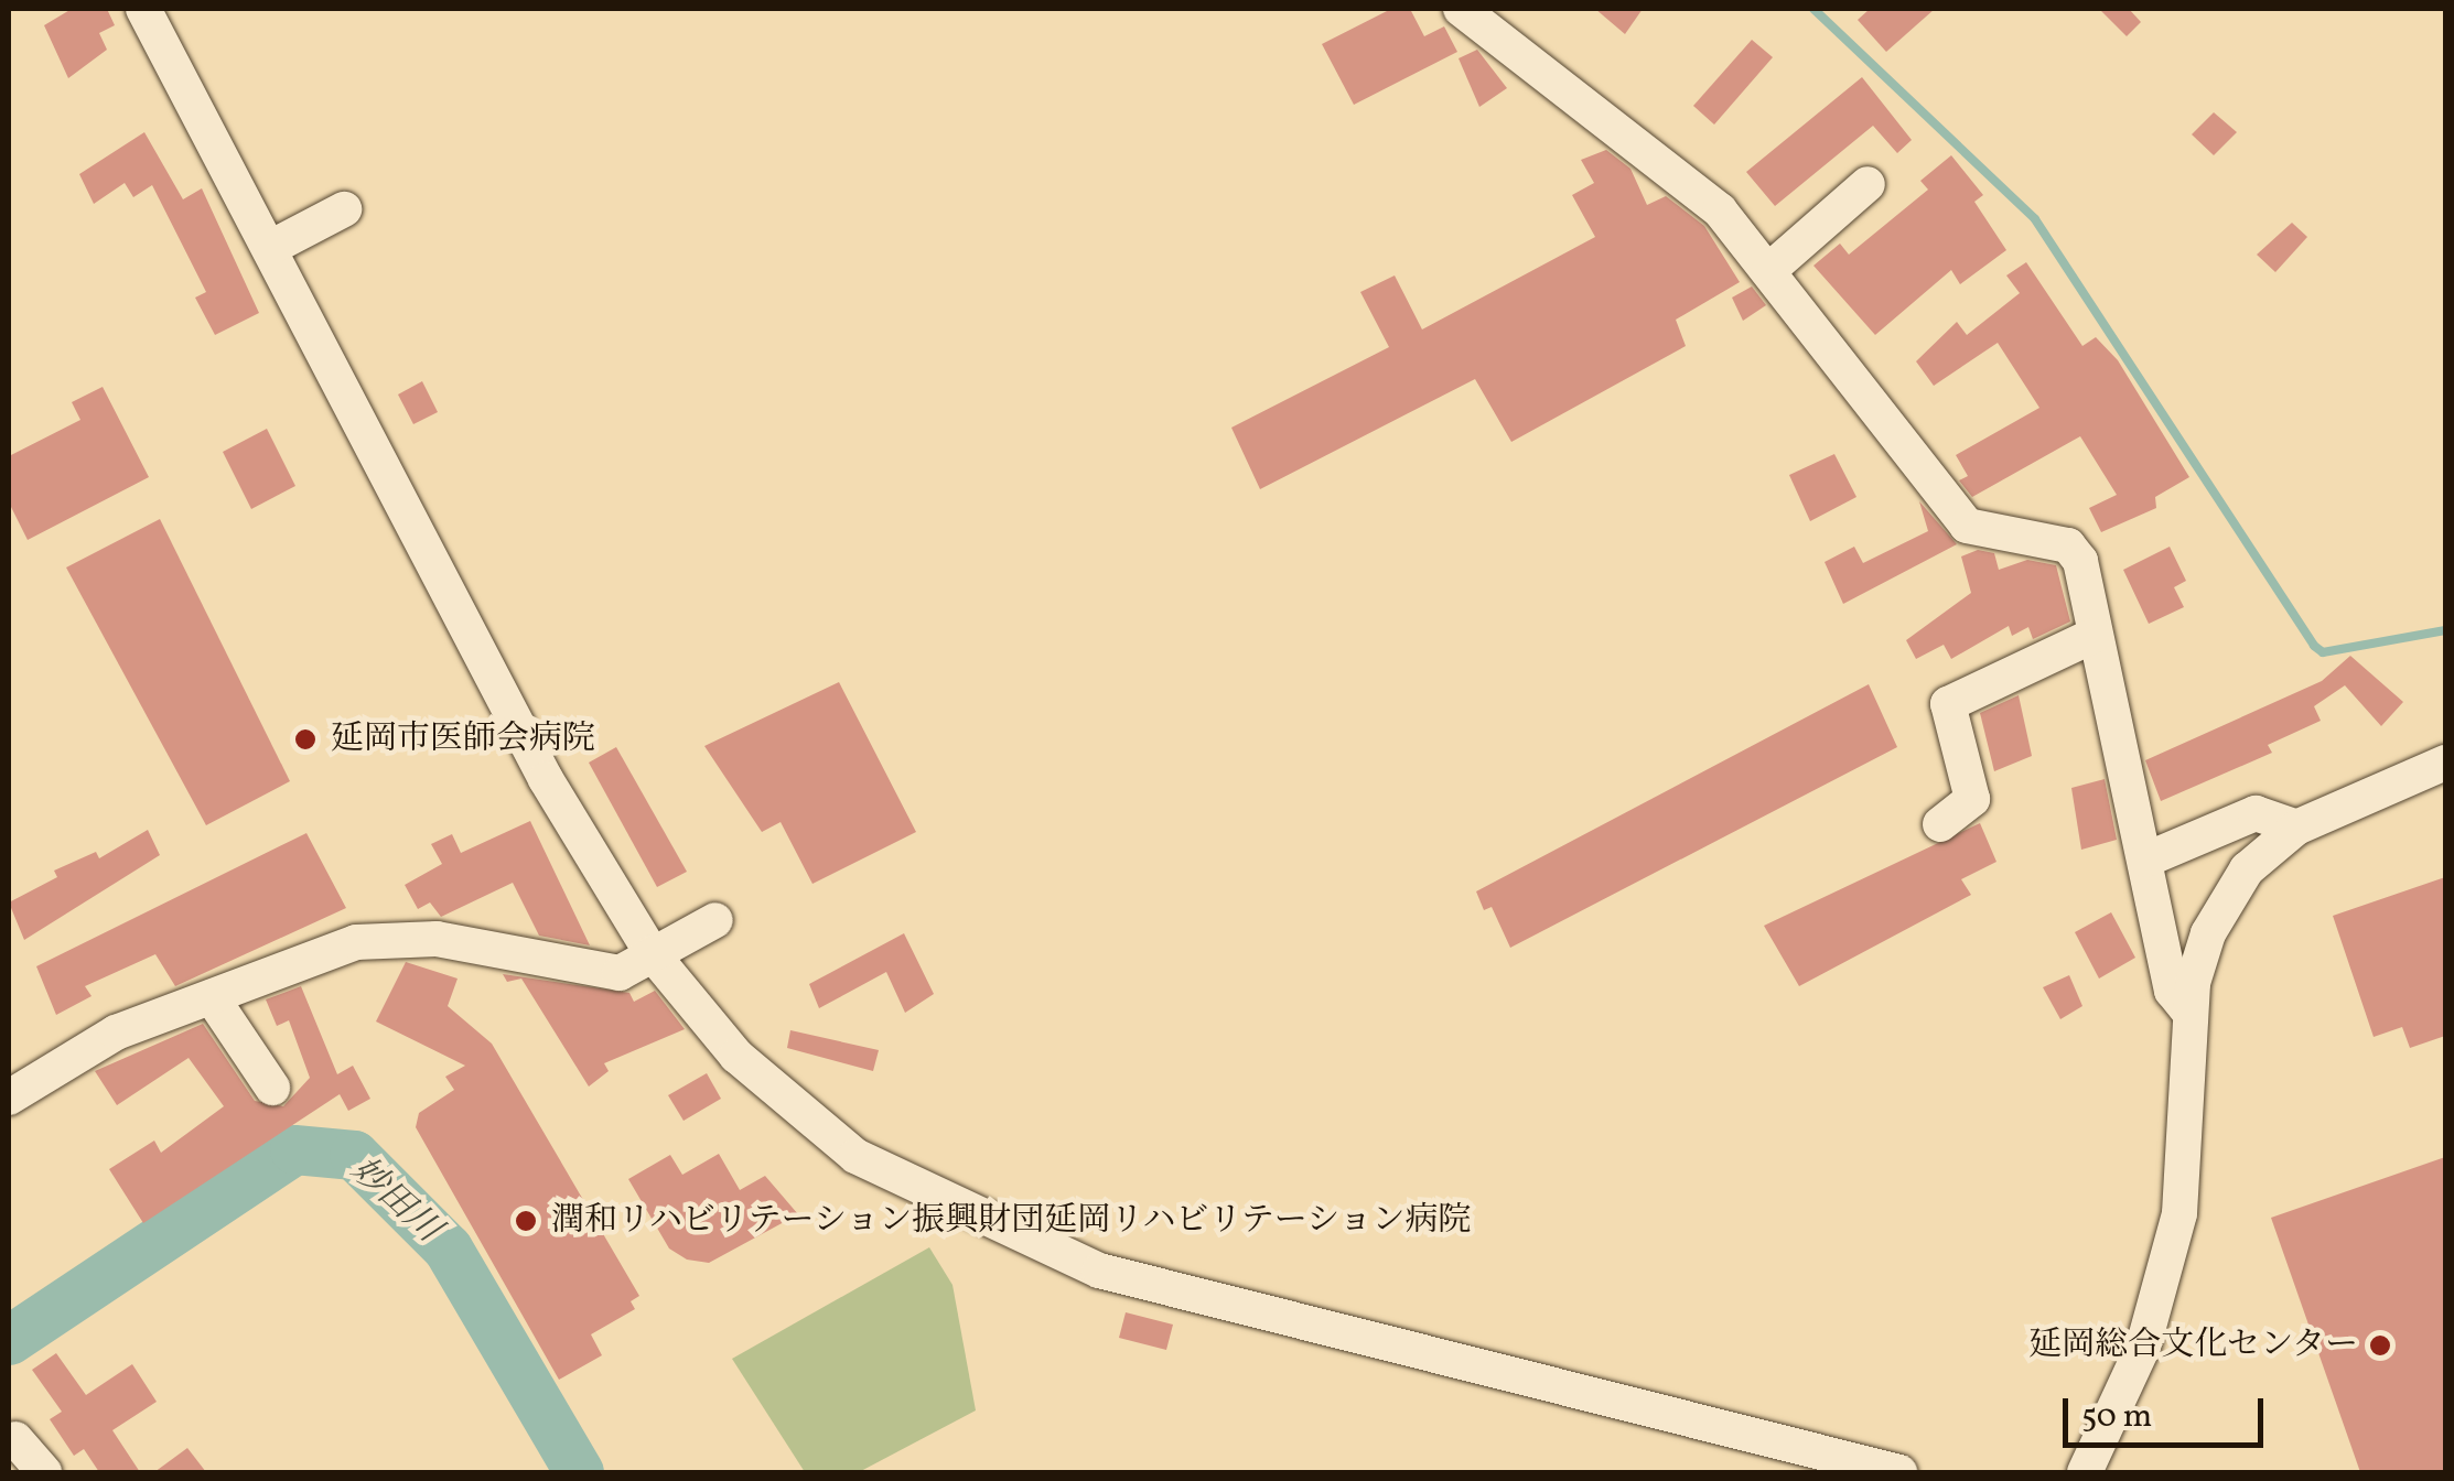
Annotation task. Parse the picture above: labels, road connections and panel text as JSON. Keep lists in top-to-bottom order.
{
  "water": ["妙田川"],
  "places": ["延岡市医師会病院", "潤和リハビリテーション振興財団延岡リハビリテーション病院", "延岡総合文化センター"],
  "scale_bar": "50 m"
}
